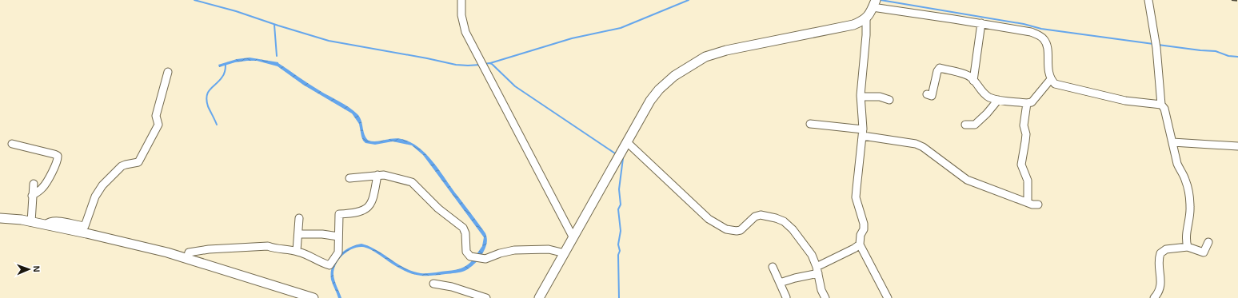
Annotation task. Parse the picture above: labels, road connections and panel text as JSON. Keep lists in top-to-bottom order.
{
  "north": "right"
}
